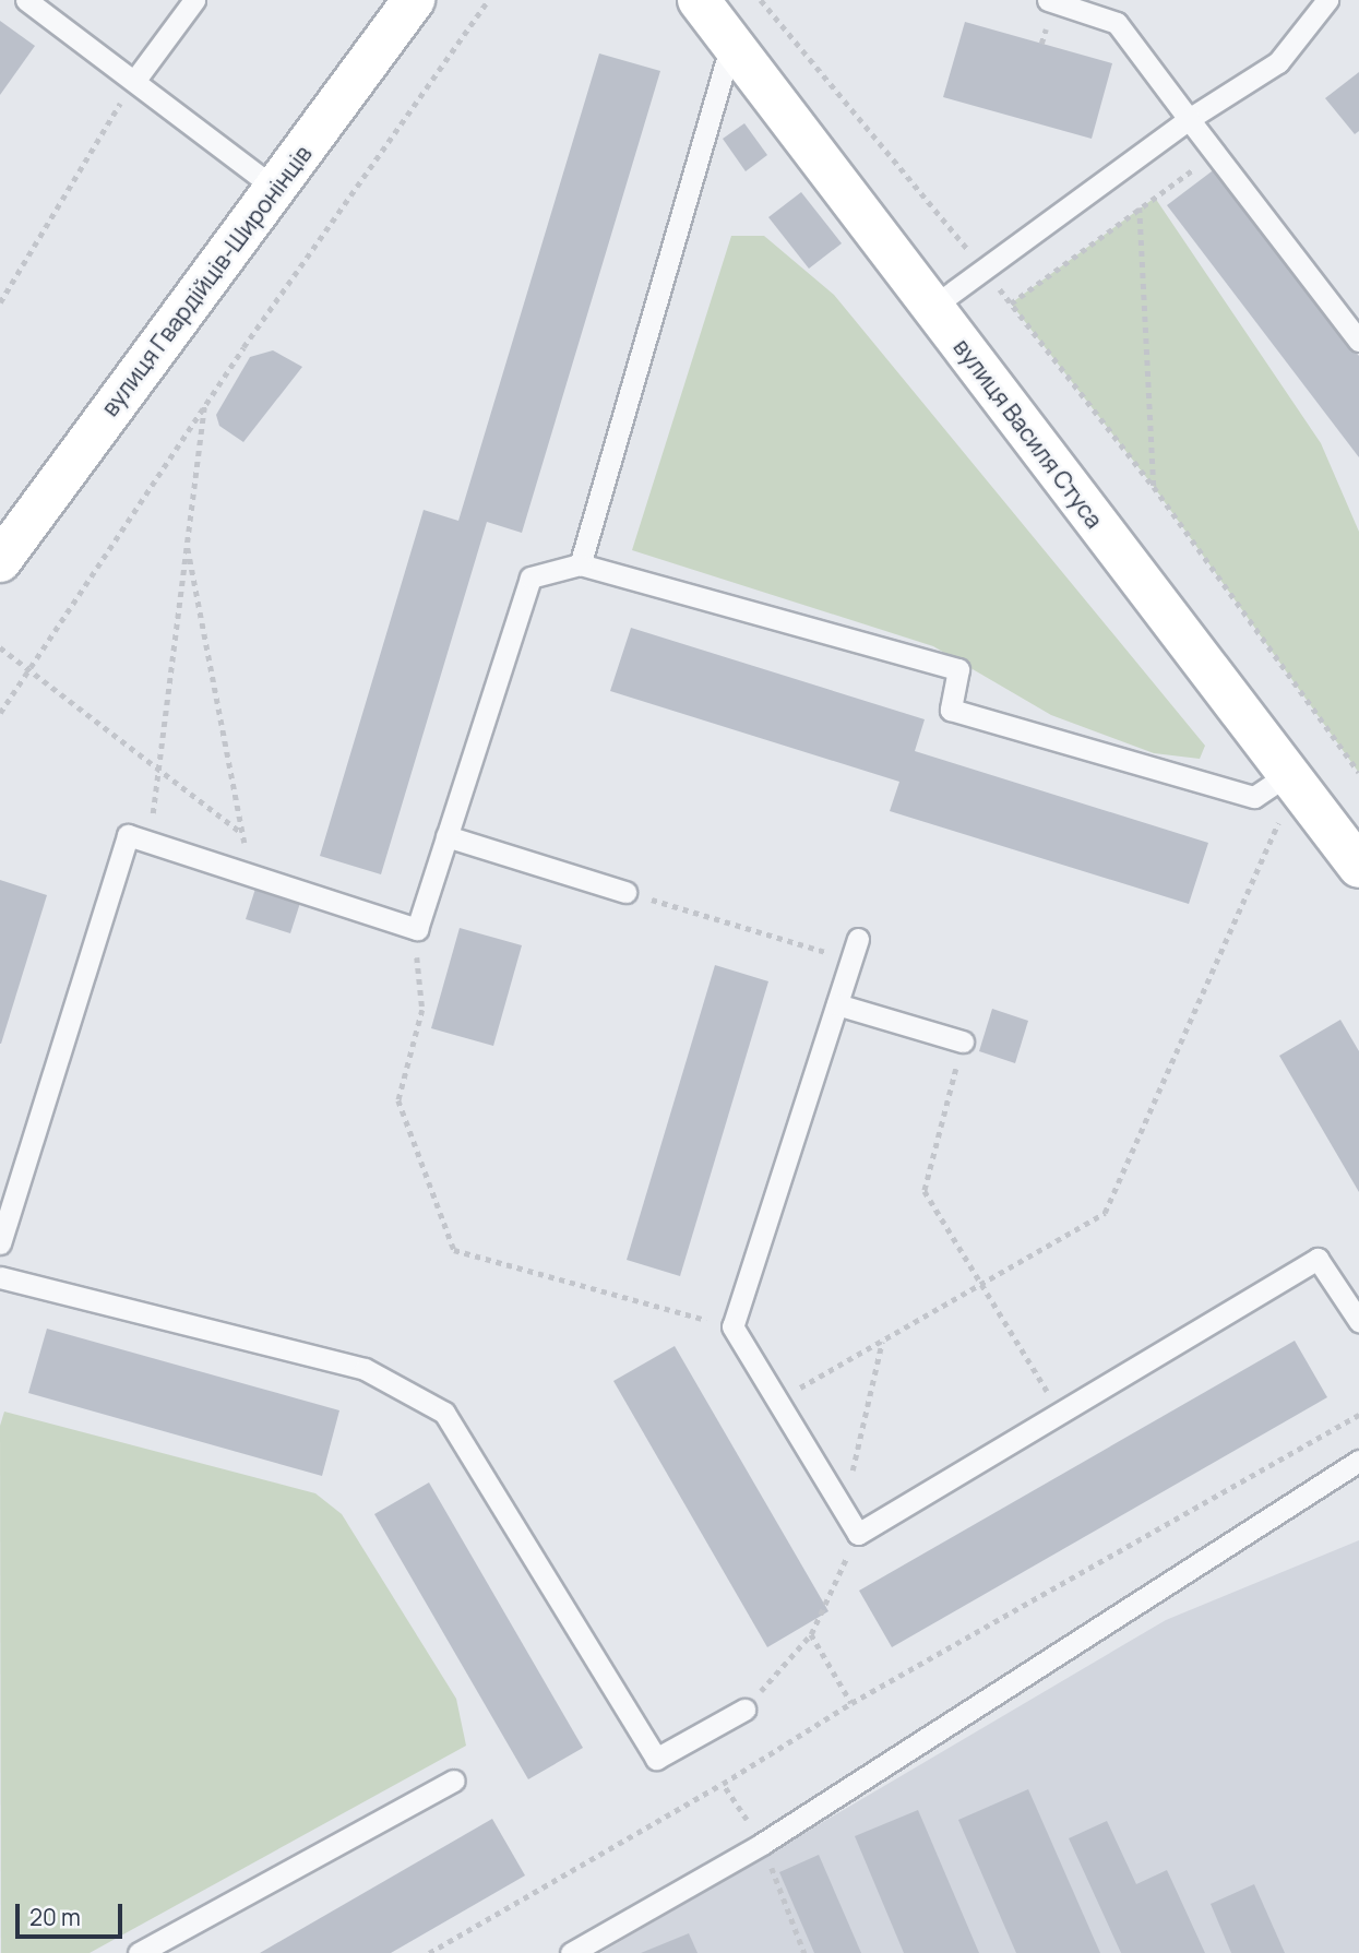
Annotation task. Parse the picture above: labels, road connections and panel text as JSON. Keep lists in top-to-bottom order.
{
  "streets": {
    "street": ["вулиця Гвардійців-Широнінців", "вулиця Василя Стуса"]
  },
  "scale_bar": "20 m"
}
